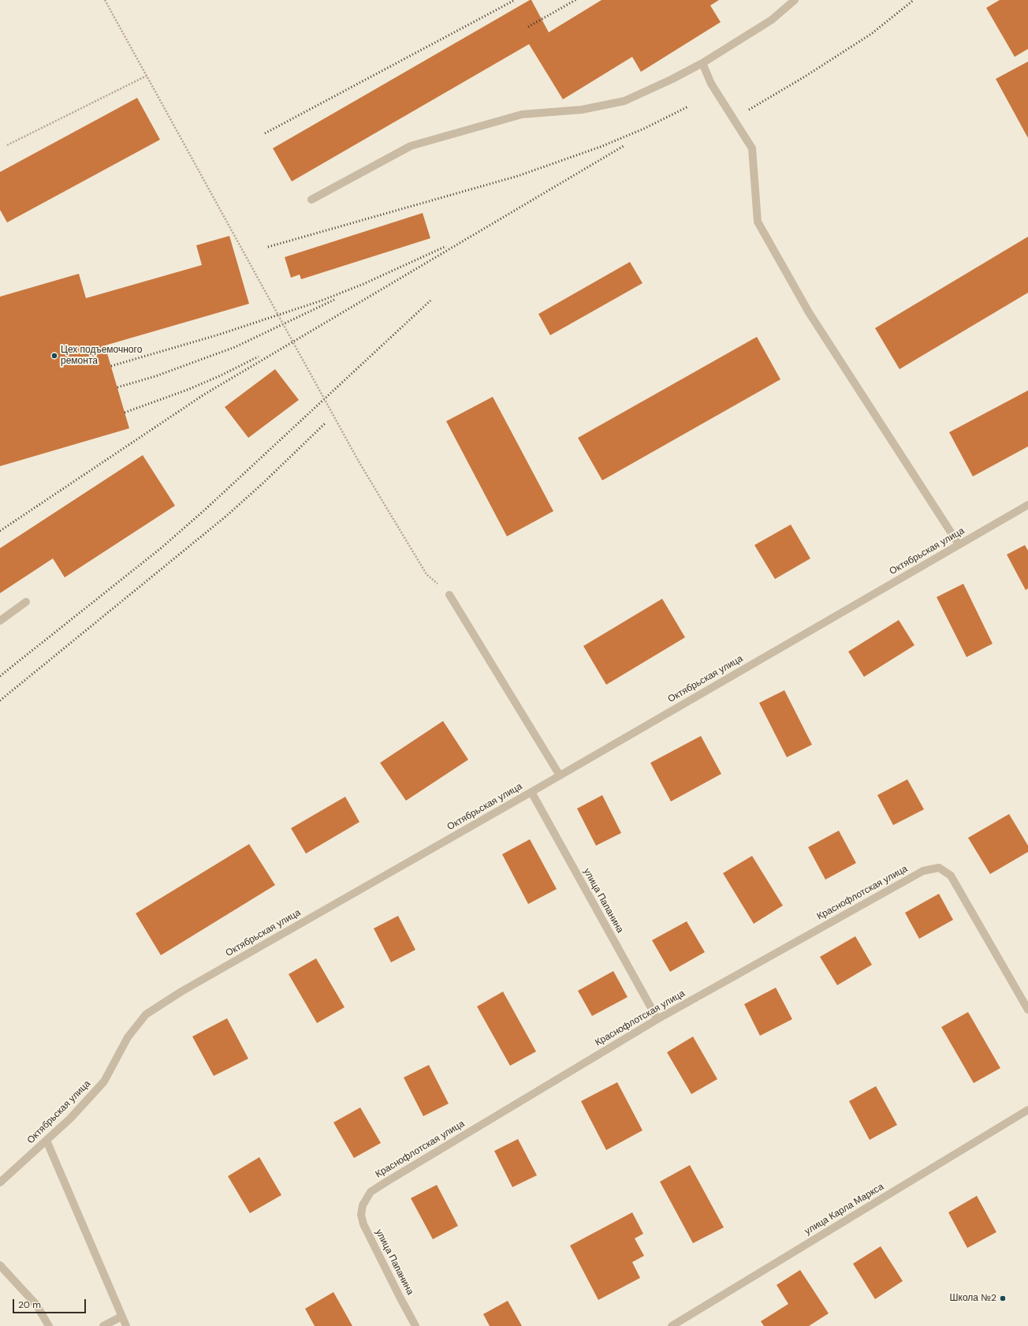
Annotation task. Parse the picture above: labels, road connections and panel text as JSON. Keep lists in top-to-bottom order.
{
  "streets": {
    "street": [
      "Октябрьская улица",
      "Краснофлотская улица",
      "улица Папанина",
      "улица Карла Маркса"
    ]
  },
  "crossings": [
    ["Октябрьская улица", "улица Папанина"],
    ["Краснофлотская улица", "улица Папанина"]
  ],
  "places": ["Цех подъемочного ремонта", "Школа №2"],
  "scale_bar": "20 m"
}
